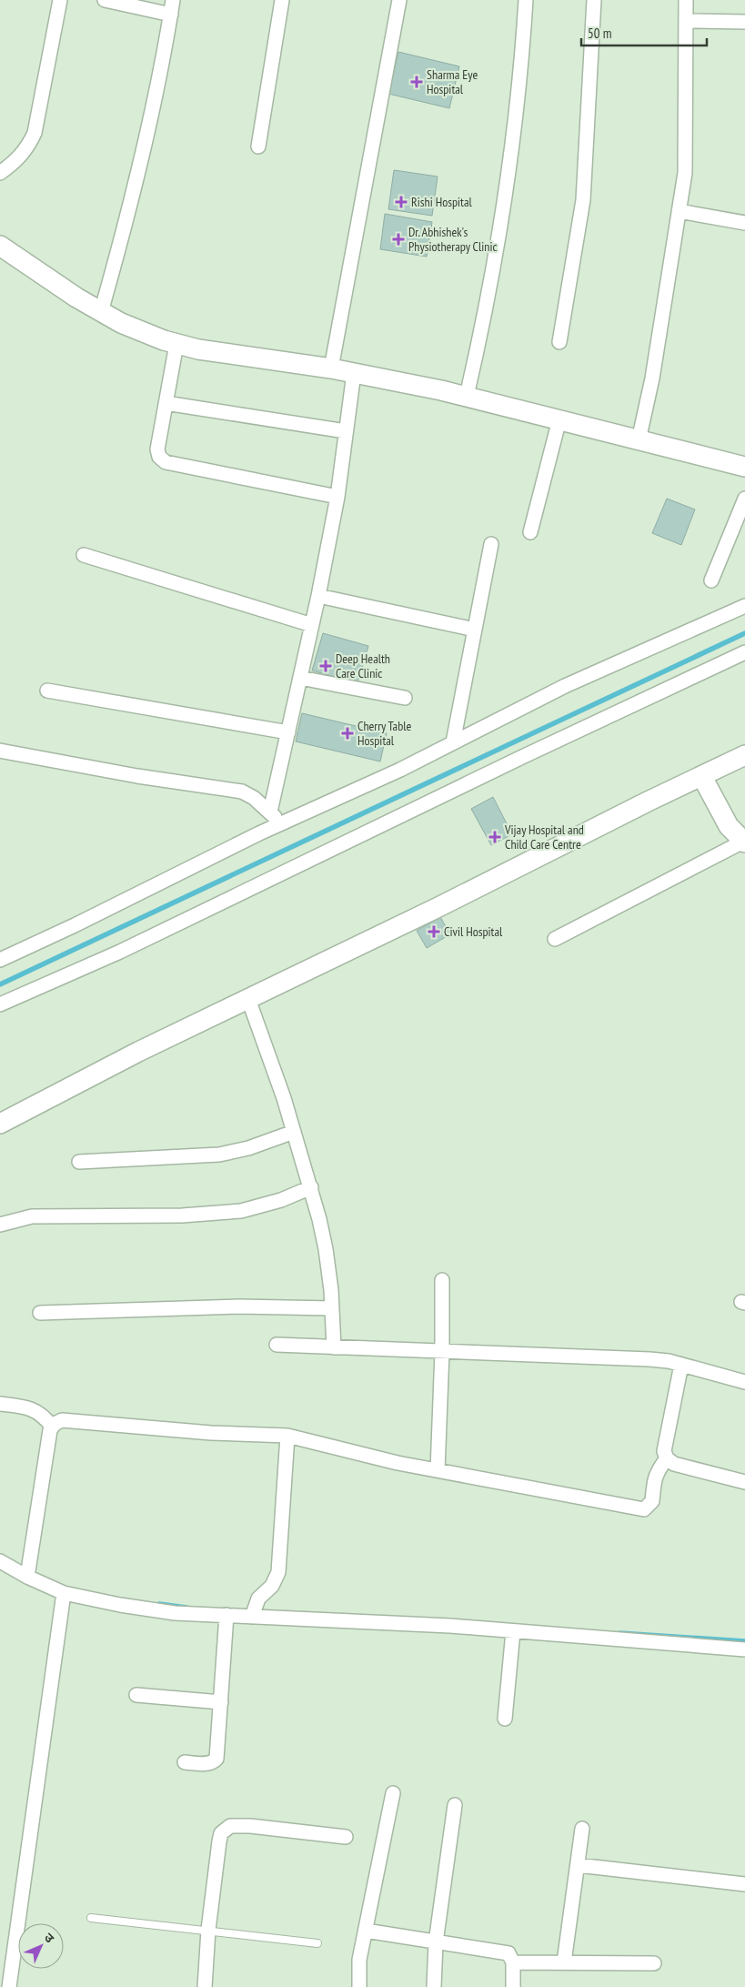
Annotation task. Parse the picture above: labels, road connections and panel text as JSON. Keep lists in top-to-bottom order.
{
  "places": {
    "health": [
      "Sharma Eye Hospital",
      "Rishi Hospital",
      "Dr. Abhishek's Physiotherapy Clinic",
      "Deep Health Care Clinic",
      "Cherry Table Hospital",
      "Vijay Hospital and Child Care Centre",
      "Civil Hospital"
    ]
  },
  "scale_bar": "50 m",
  "north": "top right"
}
